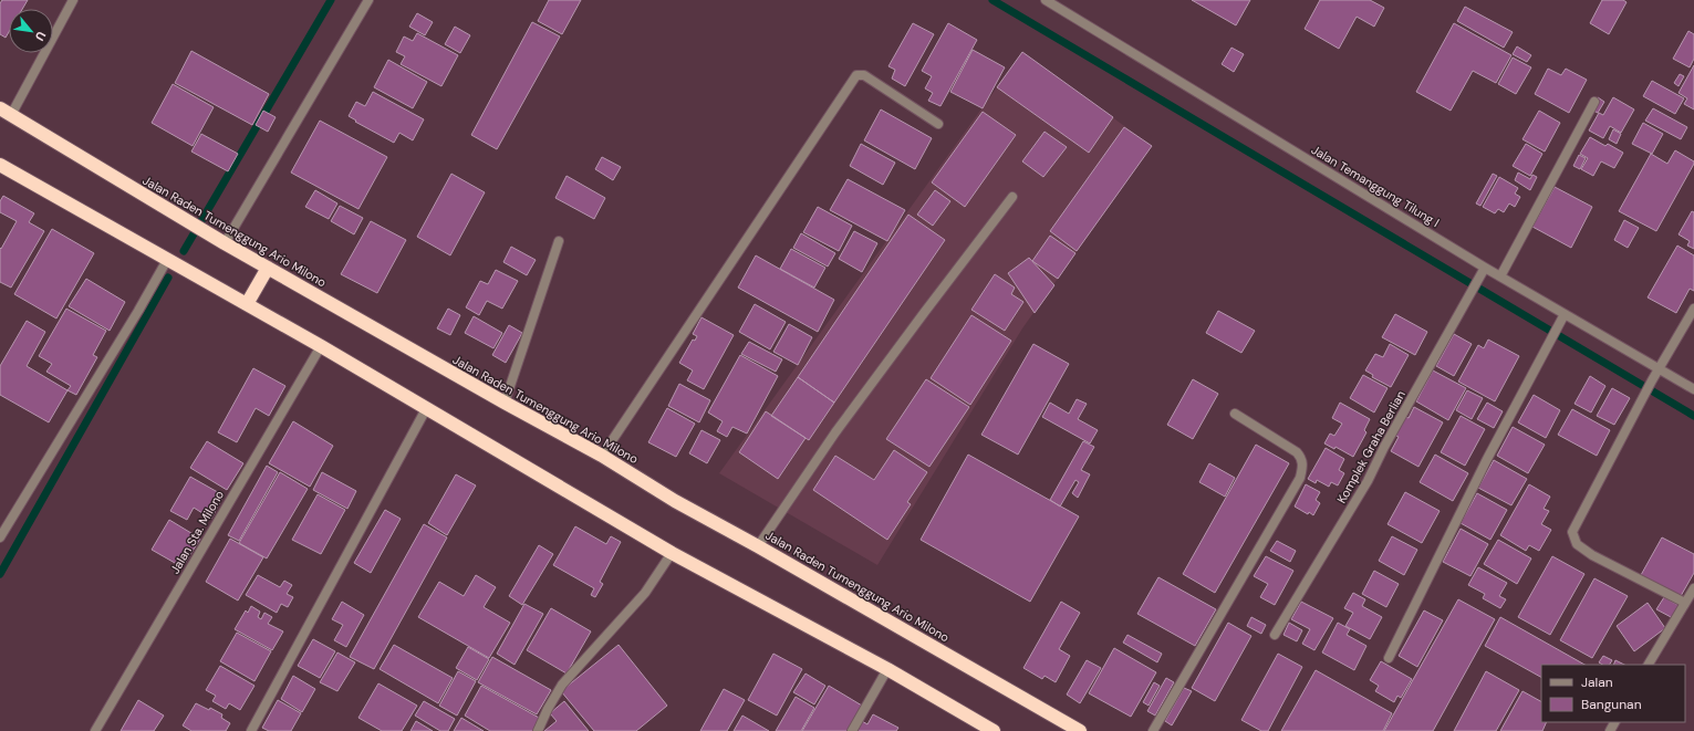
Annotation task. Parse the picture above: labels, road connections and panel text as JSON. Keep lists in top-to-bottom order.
{
  "streets": {
    "highway": ["Jalan Raden Tumenggung Ario Milono"],
    "street": ["Jalan Temanggung Tilung I", "Komplek Graha Berlian", "Jalan Sta. Milono"]
  },
  "crossings": [
    ["Jalan Temanggung Tilung I", "Komplek Graha Berlian"]
  ],
  "legend": ["Jalan", "Bangunan"],
  "north": "bottom right"
}
